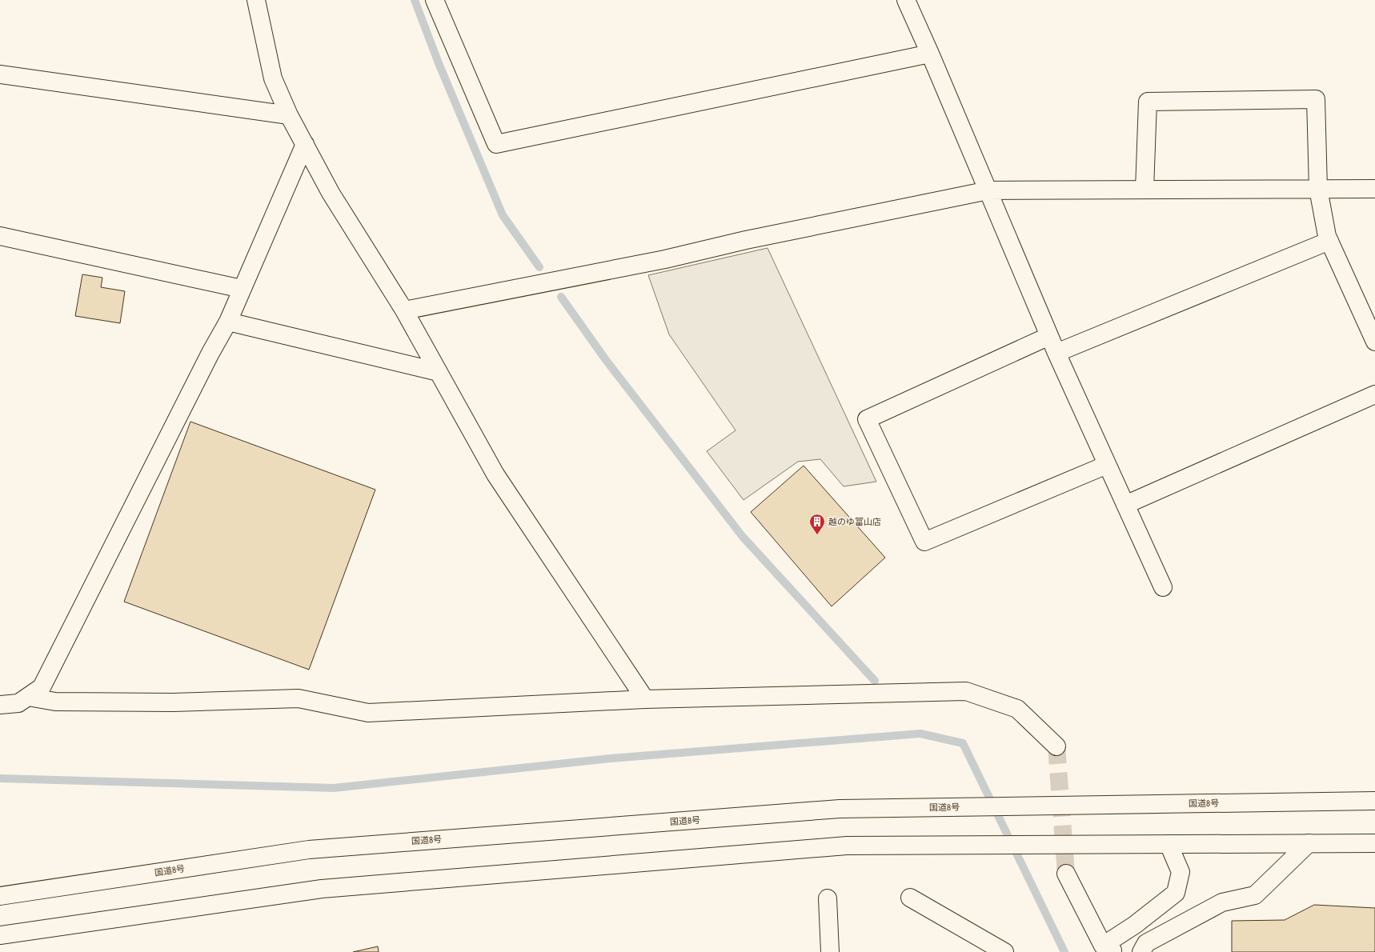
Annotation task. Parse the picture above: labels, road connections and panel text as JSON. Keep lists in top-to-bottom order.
{
  "streets": {
    "main road": ["国道8号"]
  },
  "places": {
    "building": ["越のゆ富山店"]
  }
}
